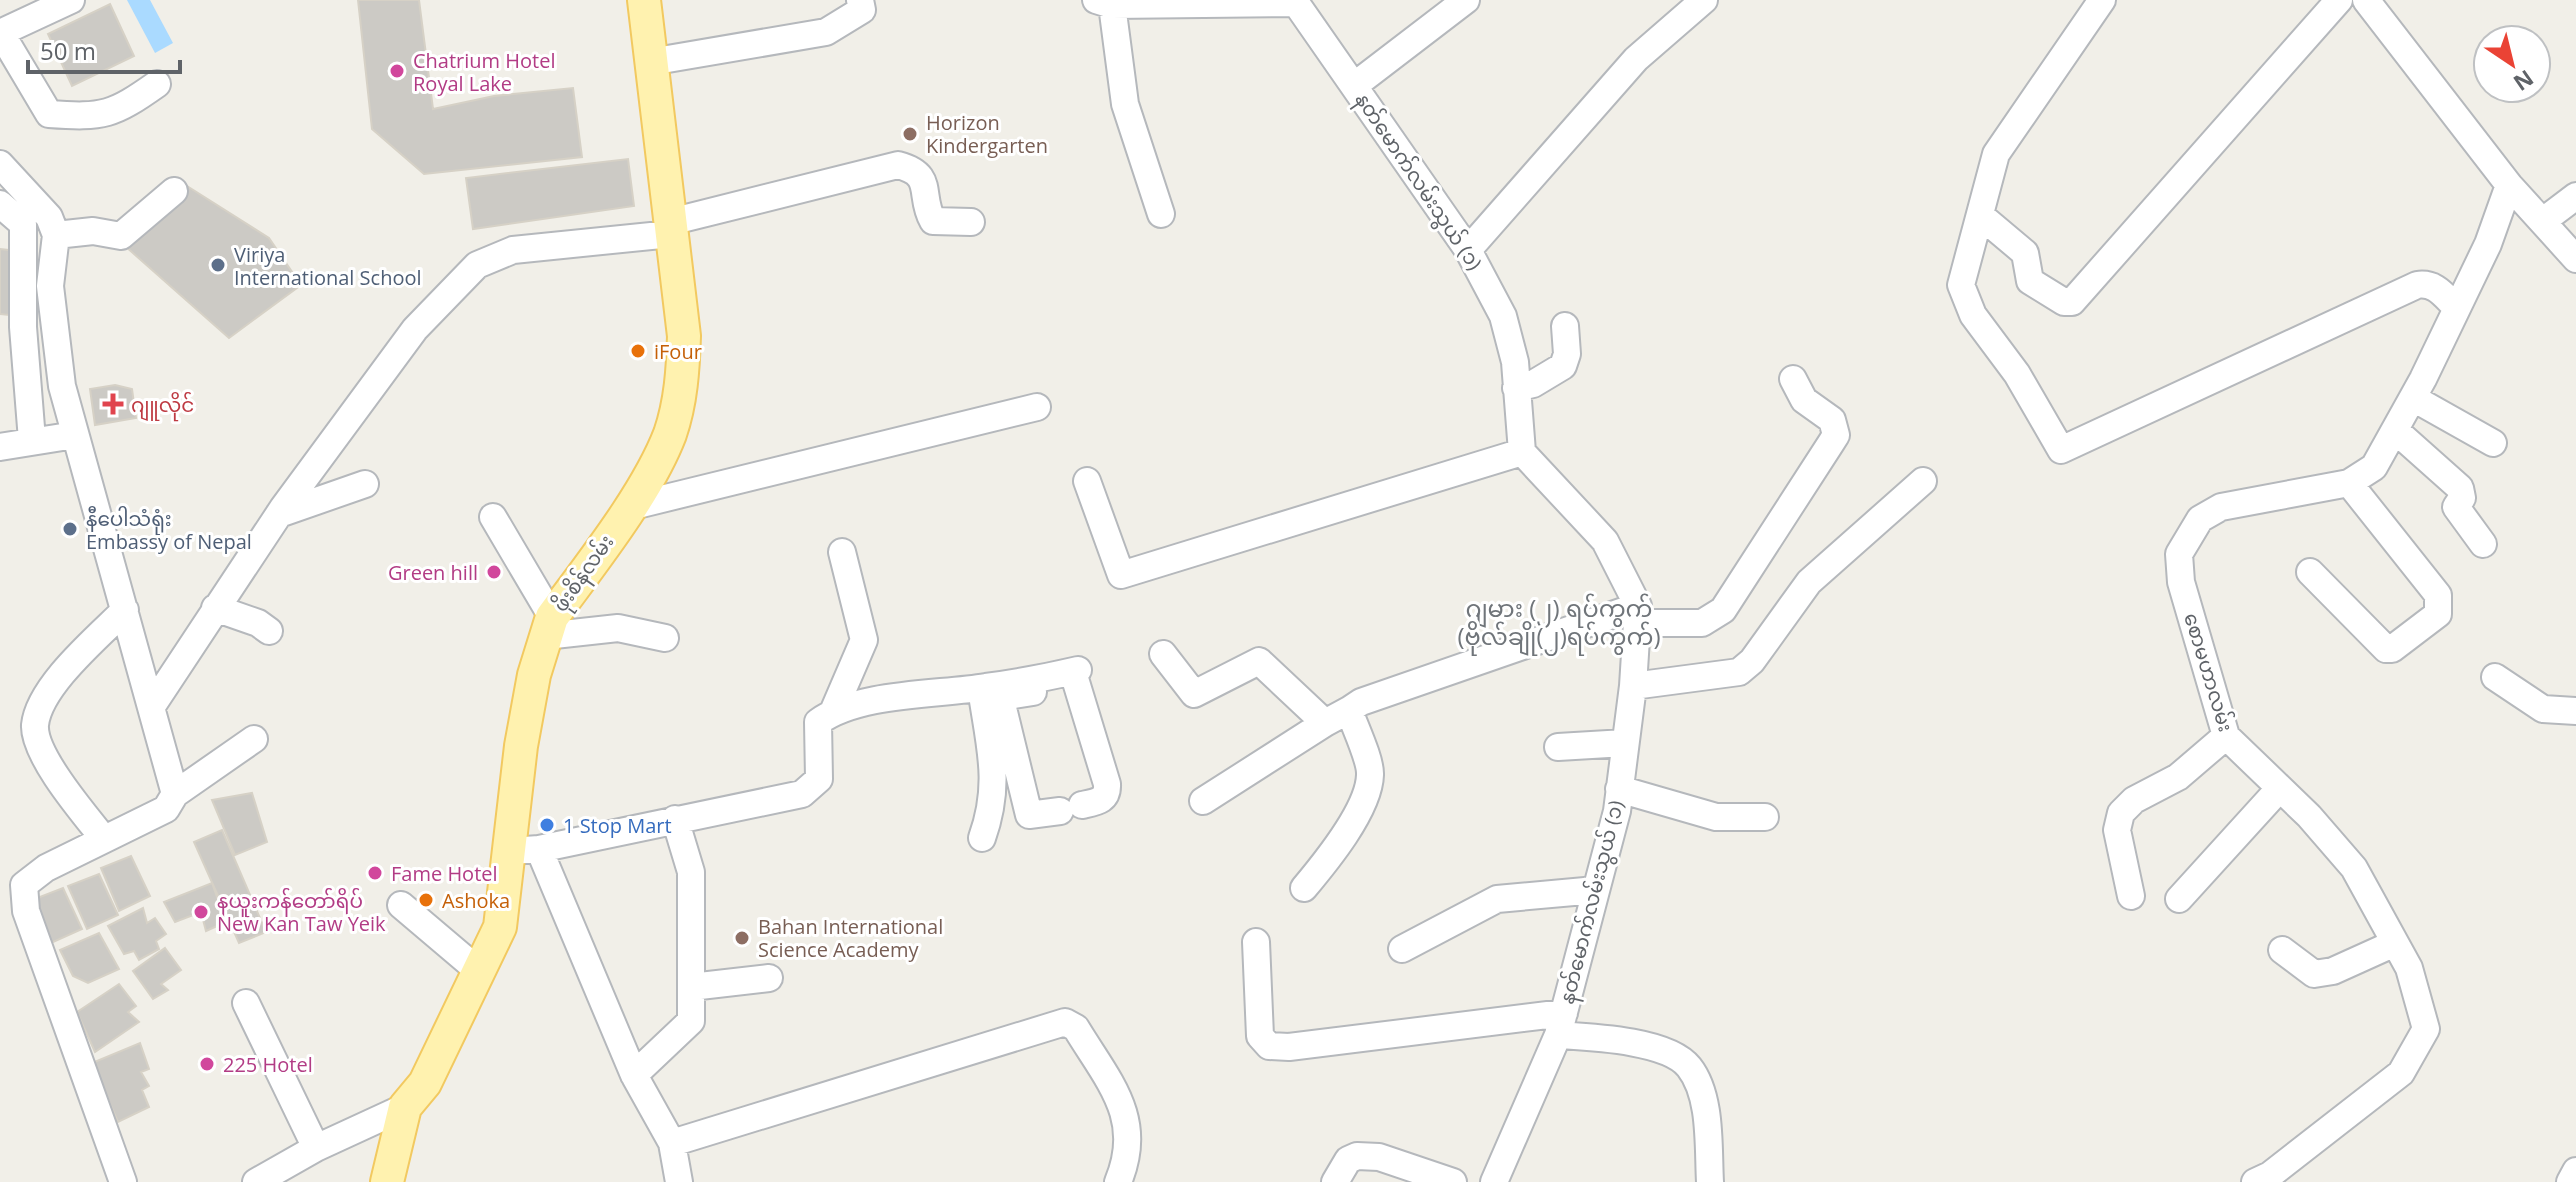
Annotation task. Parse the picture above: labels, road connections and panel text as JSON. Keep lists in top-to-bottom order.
{
  "streets": {
    "main road": ["ဖိုးစိန်လမ်း"],
    "street": ["နတ်မောက်လမ်းသွယ် (၁)", "စောမဟာလမ်း"]
  },
  "districts": ["ဂျမား (၂) ရပ်ကွက် (ဗိုလ်ချို(၂)ရပ်ကွက်)"],
  "places": {
    "other": [
      "Chatrium Hotel Royal Lake",
      "Horizon Kindergarten",
      "Viriya International School",
      "iFour",
      "နီပေါသံရုံး Embassy of Nepal",
      "Green hill",
      "1 Stop Mart",
      "Fame Hotel",
      "Ashoka",
      "နယူးကန်တော်ရိပ် New Kan Taw Yeik",
      "Bahan International Science Academy",
      "225 Hotel"
    ],
    "health": ["ဂျူလိုင်"]
  },
  "scale_bar": "50 m",
  "north": "bottom right"
}
